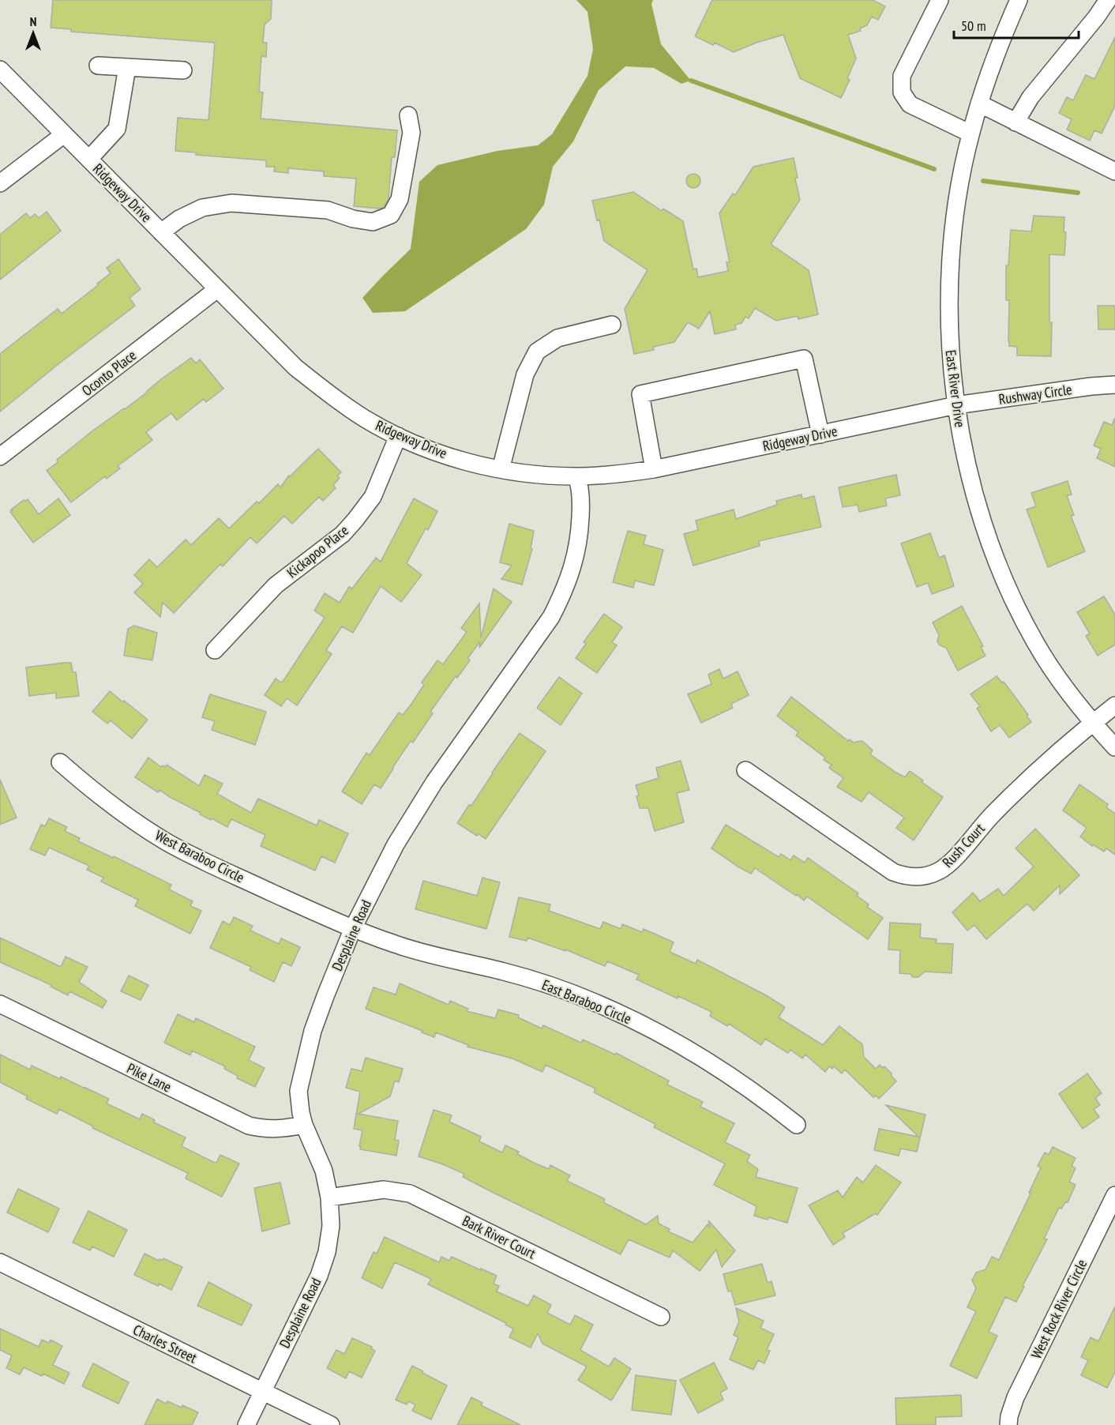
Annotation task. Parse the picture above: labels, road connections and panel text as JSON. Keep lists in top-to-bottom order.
{
  "streets": {
    "street": [
      "Ridgeway Drive",
      "Oconto Place",
      "East River Drive",
      "Rushway Circle",
      "Kickapoo Place",
      "Rush Court",
      "West Baraboo Circle",
      "Desplaine Road",
      "East Baraboo Circle",
      "Pike Lane",
      "Bark River Court",
      "West Rock River Circle",
      "Charles Street"
    ]
  },
  "crossings": [
    ["Ridgeway Drive", "Oconto Place"],
    ["Ridgeway Drive", "East River Drive"],
    ["Ridgeway Drive", "Rushway Circle"],
    ["Ridgeway Drive", "Kickapoo Place"],
    ["Ridgeway Drive", "Desplaine Road"],
    ["East River Drive", "Rushway Circle"],
    ["East River Drive", "Rush Court"],
    ["West Baraboo Circle", "Desplaine Road"],
    ["West Baraboo Circle", "East Baraboo Circle"],
    ["Desplaine Road", "East Baraboo Circle"],
    ["Desplaine Road", "Pike Lane"],
    ["Desplaine Road", "Bark River Court"],
    ["Desplaine Road", "Charles Street"]
  ],
  "scale_bar": "50 m",
  "north": "top"
}
